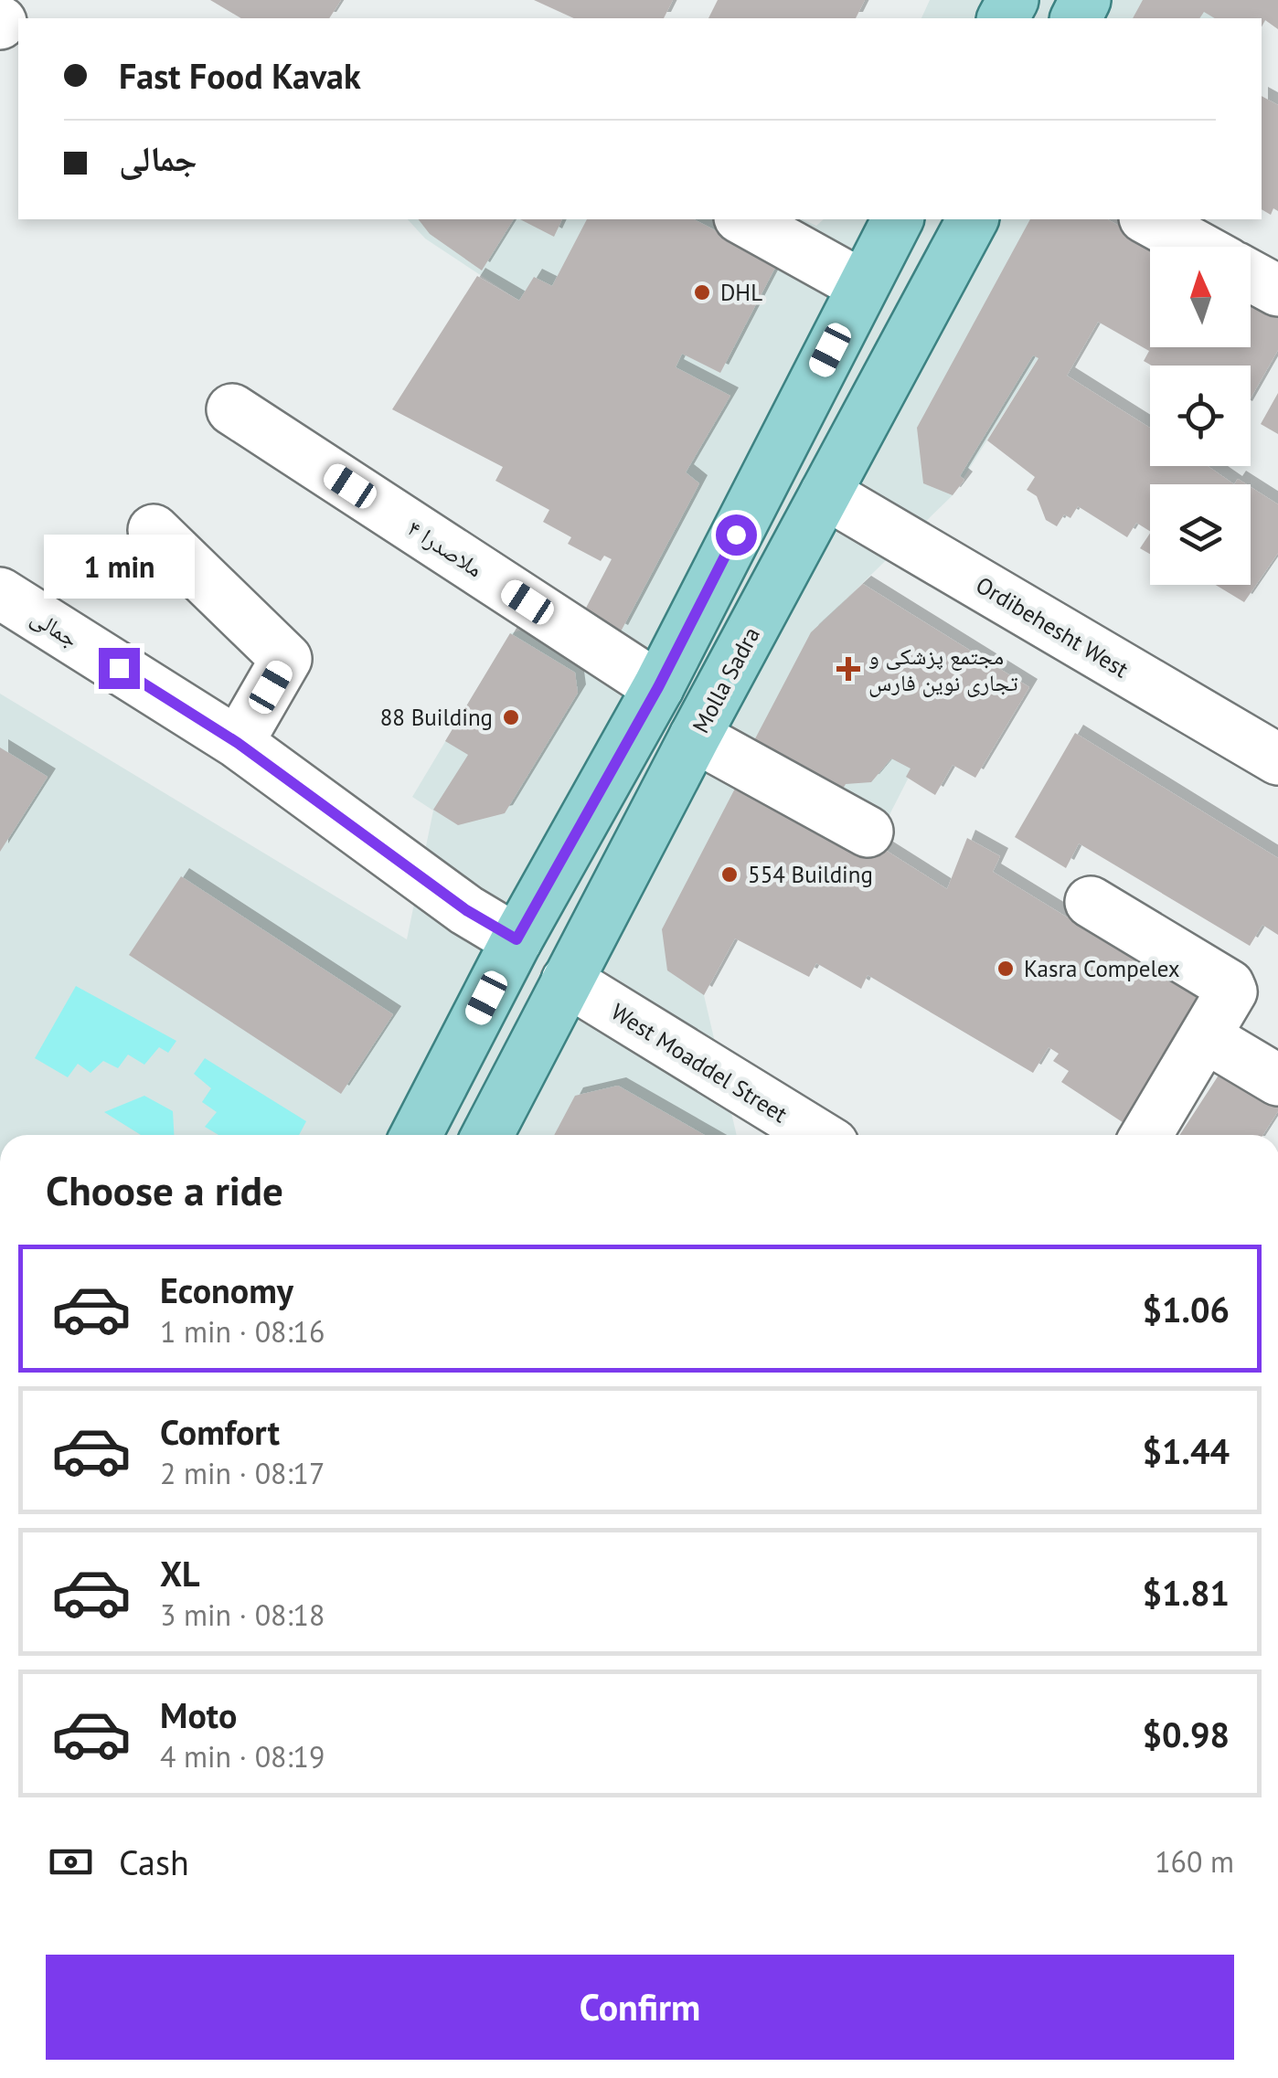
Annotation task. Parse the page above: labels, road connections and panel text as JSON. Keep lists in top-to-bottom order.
{
  "streets": {
    "main road": ["Molla Sadra"],
    "street": [
      "۴ ملاصدرا",
      "Ordibehesht West",
      "جمالی",
      "West Moaddel Street"
    ]
  },
  "crossings": [
    ["Ordibehesht West", "Molla Sadra"],
    ["Molla Sadra", "West Moaddel Street"]
  ],
  "places": {
    "other": [
      "DHL",
      "88 Building",
      "554 Building",
      "Kasra Compelex"
    ],
    "health": ["مجتمع پزشکی و تجاری نوین فارس"]
  },
  "north": "top",
  "page": {
    "banner": ["Fast Food Kavak", "جمالی"],
    "bubble": "1 min",
    "heading": "Choose a ride",
    "list": [
      {
        "name": "Economy",
        "note": "1 min · 08:16",
        "value": "$1.06"
      },
      {
        "name": "Comfort",
        "note": "2 min · 08:17",
        "value": "$1.44"
      },
      {
        "name": "XL",
        "note": "3 min · 08:18",
        "value": "$1.81"
      },
      {
        "name": "Moto",
        "note": "4 min · 08:19",
        "value": "$0.98"
      }
    ],
    "pay": ["Cash", "160 m"],
    "buttons": "Confirm"
  }
}
